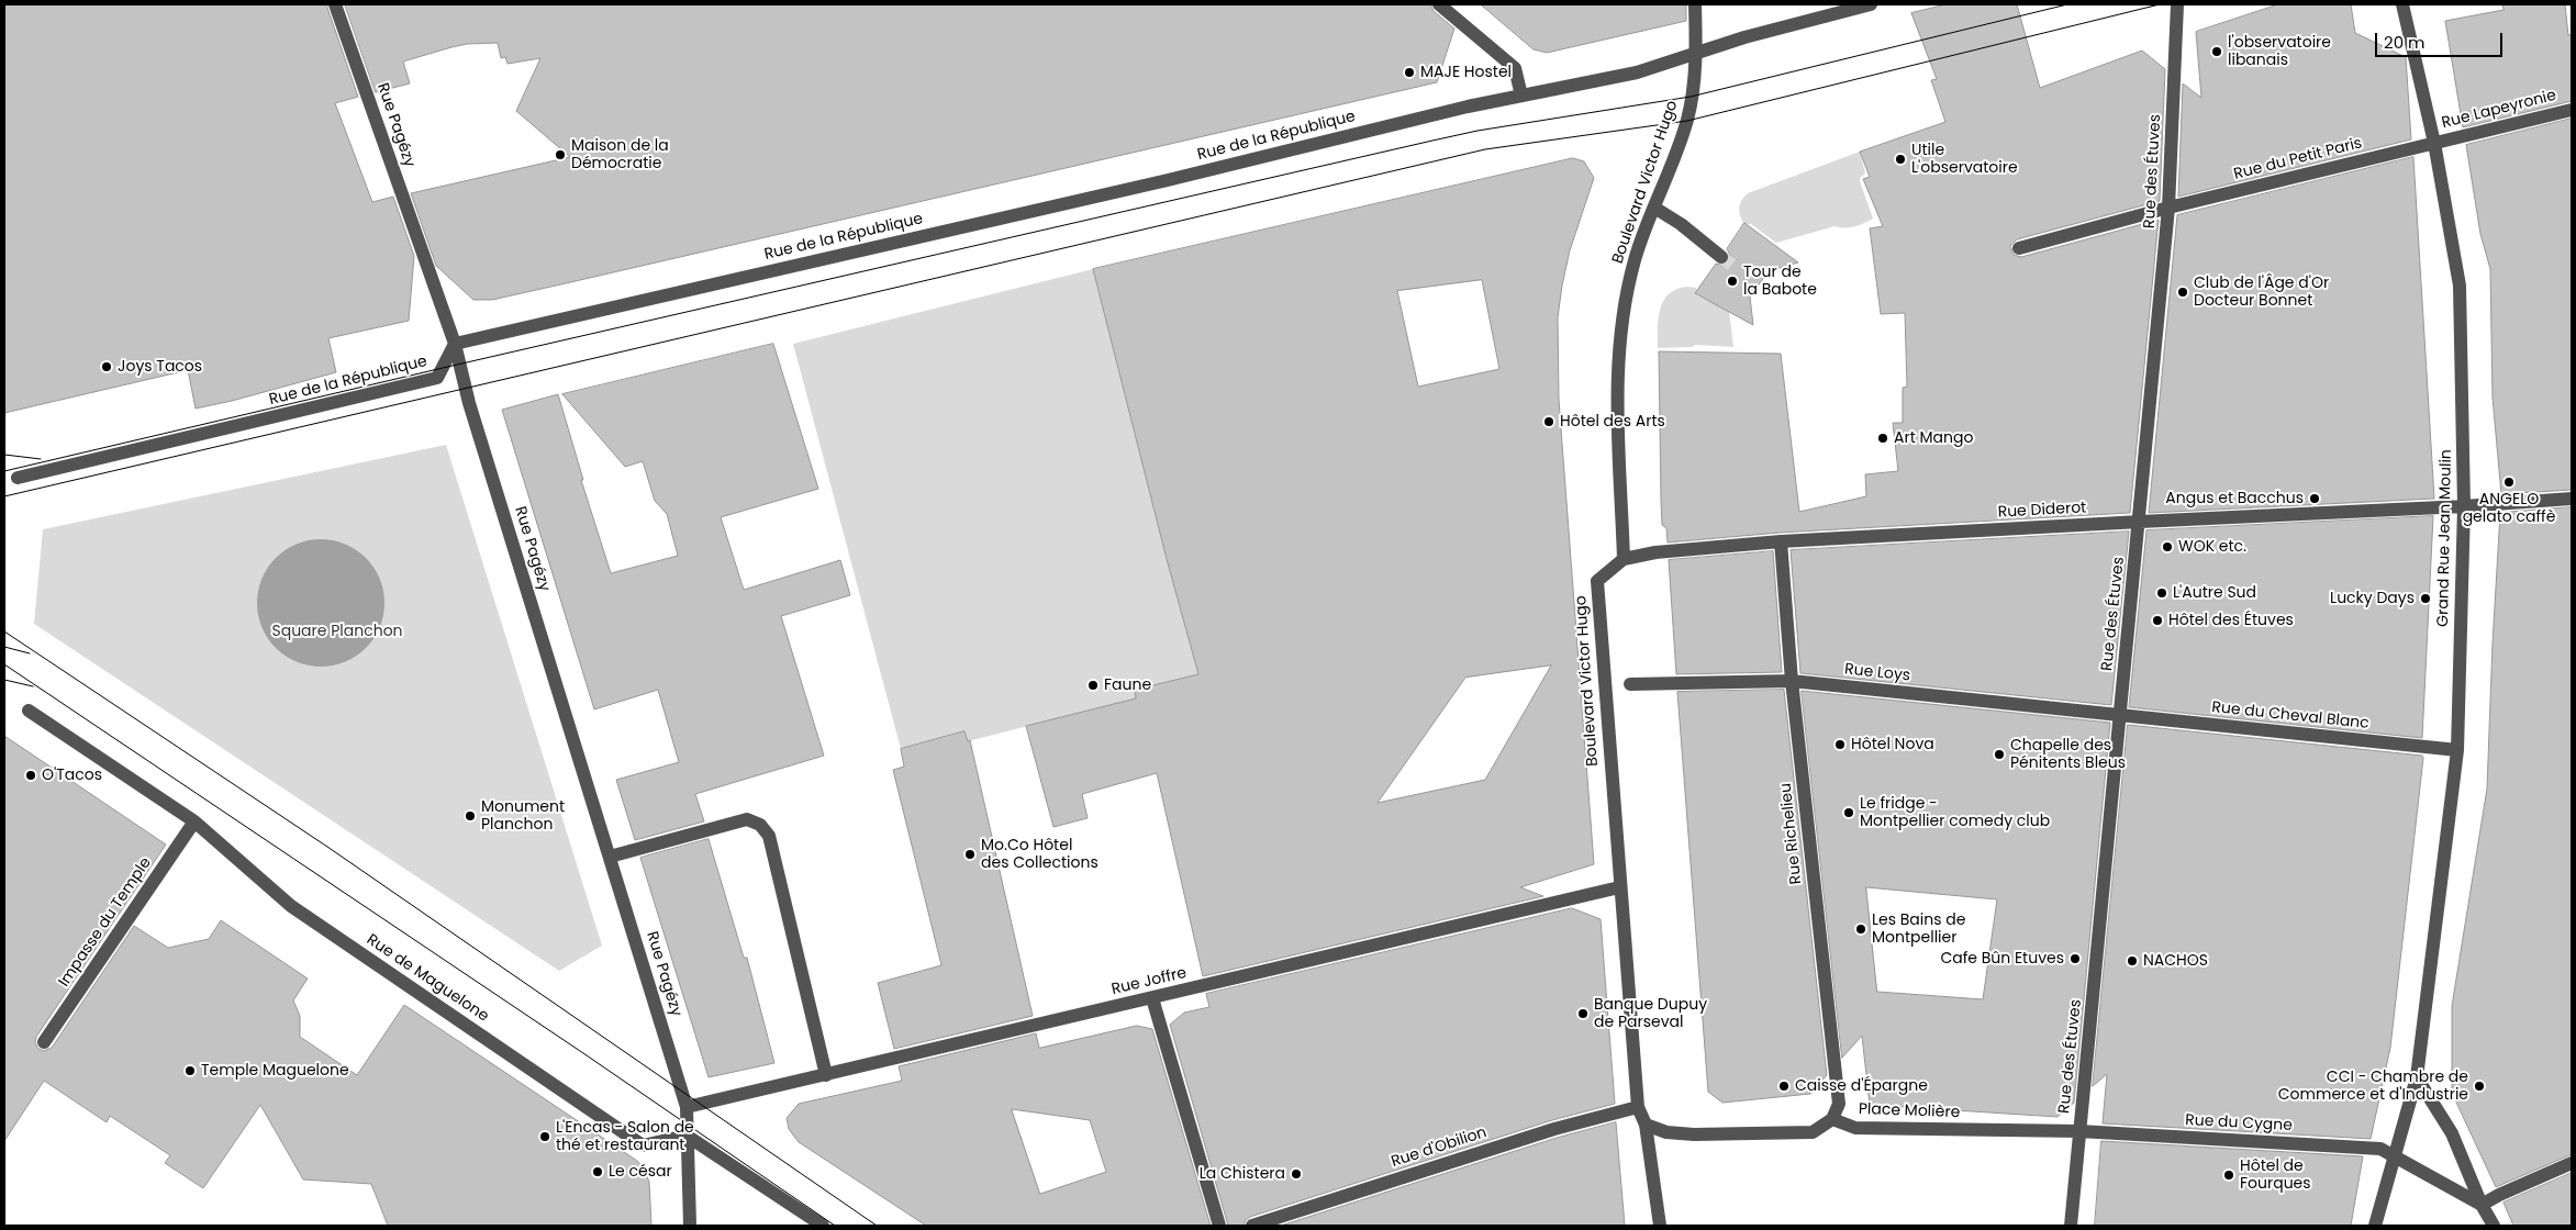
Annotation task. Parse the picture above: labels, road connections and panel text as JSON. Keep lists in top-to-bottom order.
{
  "streets": {
    "street": [
      "Rue Lapeyronie",
      "Rue Pagézy",
      "Rue de la République",
      "Rue du Petit Paris",
      "Rue des Étuves",
      "Boulevard Victor Hugo",
      "Rue Diderot",
      "Grand Rue Jean Moulin",
      "Rue Loys",
      "Rue du Cheval Blanc",
      "Rue Richelieu",
      "Impasse du Temple",
      "Rue de Maguelone",
      "Rue Joffre",
      "Place Molière",
      "Rue du Cygne",
      "Rue d'Obilion"
    ]
  },
  "crossings": [
    ["Rue Lapeyronie", "Rue du Petit Paris"],
    ["Rue Lapeyronie", "Grand Rue Jean Moulin"],
    ["Rue Pagézy", "Rue de la République"],
    ["Rue Pagézy", "Rue de Maguelone"],
    ["Rue Pagézy", "Rue Joffre"],
    ["Rue de la République", "Boulevard Victor Hugo"],
    ["Rue du Petit Paris", "Rue des Étuves"],
    ["Rue du Petit Paris", "Grand Rue Jean Moulin"],
    ["Rue des Étuves", "Rue Diderot"],
    ["Rue des Étuves", "Rue Loys"],
    ["Rue des Étuves", "Rue du Cheval Blanc"],
    ["Rue des Étuves", "Place Molière"],
    ["Rue des Étuves", "Rue du Cygne"],
    ["Boulevard Victor Hugo", "Rue Diderot"],
    ["Boulevard Victor Hugo", "Rue Joffre"],
    ["Boulevard Victor Hugo", "Rue d'Obilion"],
    ["Rue Diderot", "Grand Rue Jean Moulin"],
    ["Rue Diderot", "Rue Richelieu"],
    ["Grand Rue Jean Moulin", "Rue du Cheval Blanc"],
    ["Grand Rue Jean Moulin", "Rue du Cygne"],
    ["Rue Loys", "Rue du Cheval Blanc"],
    ["Rue Loys", "Rue Richelieu"],
    ["Rue Richelieu", "Place Molière"],
    ["Impasse du Temple", "Rue de Maguelone"],
    ["Place Molière", "Rue du Cygne"]
  ],
  "parks": ["Square Planchon"],
  "places": [
    "l'observatoire libanais",
    "MAJE Hostel",
    "Maison de la Démocratie",
    "Utile L'observatoire",
    "Tour de la Babote",
    "Club de l'Âge d'Or Docteur Bonnet",
    "Joys Tacos",
    "Hôtel des Arts",
    "Art Mango",
    "ANGELO gelato caffè",
    "Angus et Bacchus",
    "WOK etc.",
    "L'Autre Sud",
    "Lucky Days",
    "Hôtel des Étuves",
    "Faune",
    "Hôtel Nova",
    "Chapelle des Pénitents Bleus",
    "O'Tacos",
    "Le fridge - Montpellier comedy club",
    "Monument Planchon",
    "Mo.Co Hôtel des Collections",
    "Les Bains de Montpellier",
    "Cafe Bûn Etuves",
    "NACHOS",
    "Banque Dupuy de Parseval",
    "Temple Maguelone",
    "Caisse d'Épargne",
    "CCI - Chambre de Commerce et d'Industrie",
    "L'Encas - Salon de thé et restaurant",
    "Le césar",
    "La Chistera",
    "Hôtel de Fourques"
  ],
  "scale_bar": "20 m"
}
